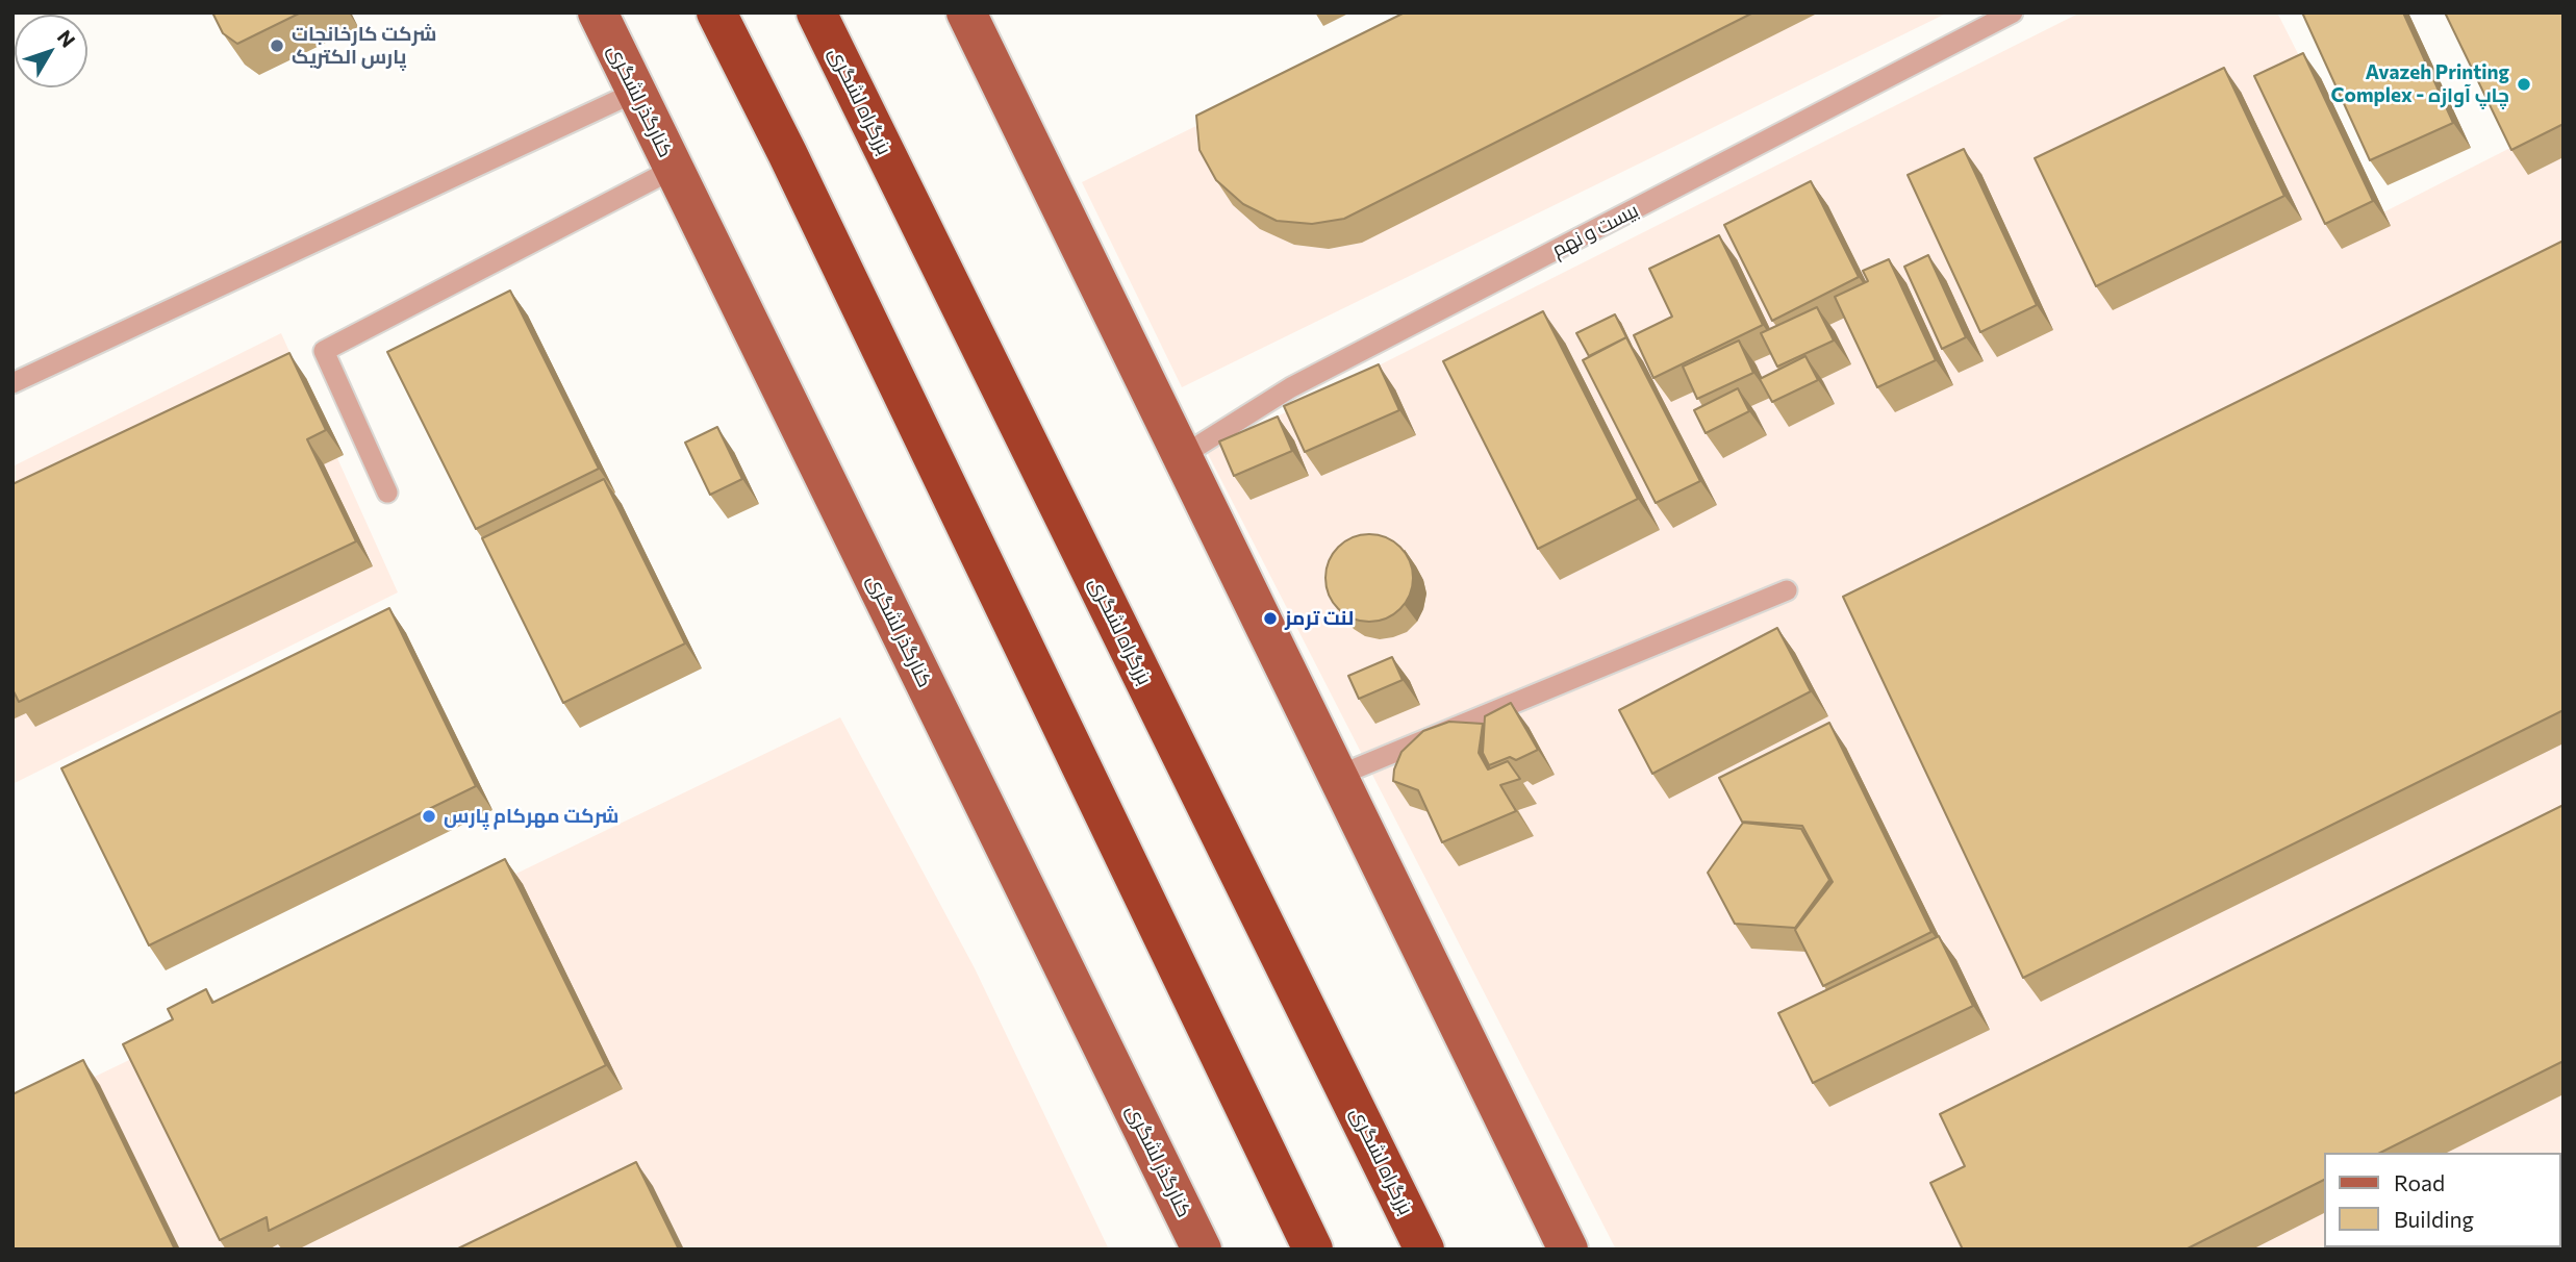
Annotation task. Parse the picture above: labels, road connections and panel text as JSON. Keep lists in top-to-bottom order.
{
  "streets": {
    "highway": ["بزرگراه لشگری"],
    "main road": ["کنارگذر لشگری"],
    "lane": ["بیست و نهم"]
  },
  "places": [
    "شرکت کارخانجات پارس الکتریک",
    "Avazeh Printing Complex - چاپ آوازه",
    "لنت ترمز",
    "شرکت مهرکام پارس"
  ],
  "legend": ["Road", "Building"],
  "north": "top right"
}
